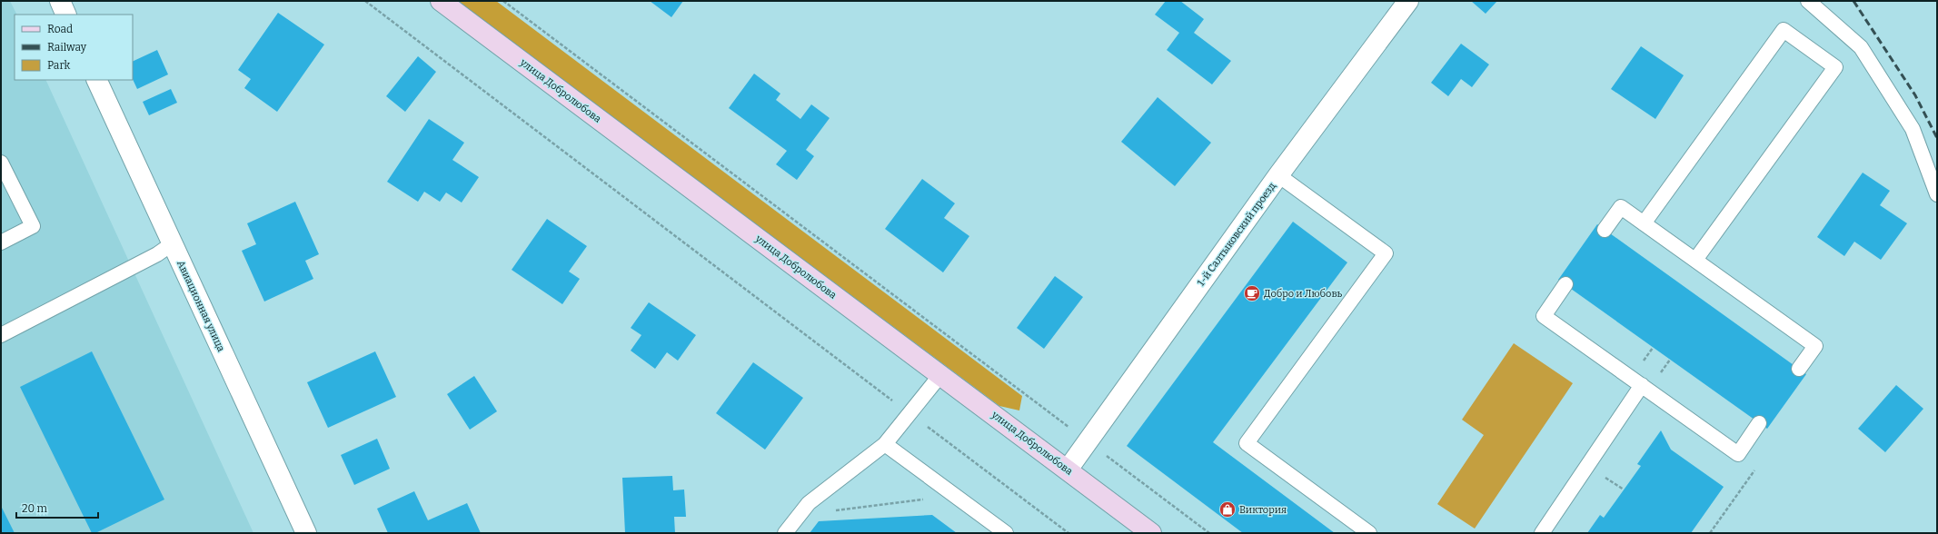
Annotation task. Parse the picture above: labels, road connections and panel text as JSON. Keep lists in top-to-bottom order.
{
  "streets": {
    "street": ["улица Добролюбова", "1-й Салтыковский проезд", "Авиационная улица"]
  },
  "crossings": [
    ["улица Добролюбова", "1-й Салтыковский проезд"]
  ],
  "places": {
    "cafe": ["Добро и Любовь"],
    "shop": ["Виктория"]
  },
  "legend": ["Road", "Railway", "Park"],
  "scale_bar": "20 m"
}
